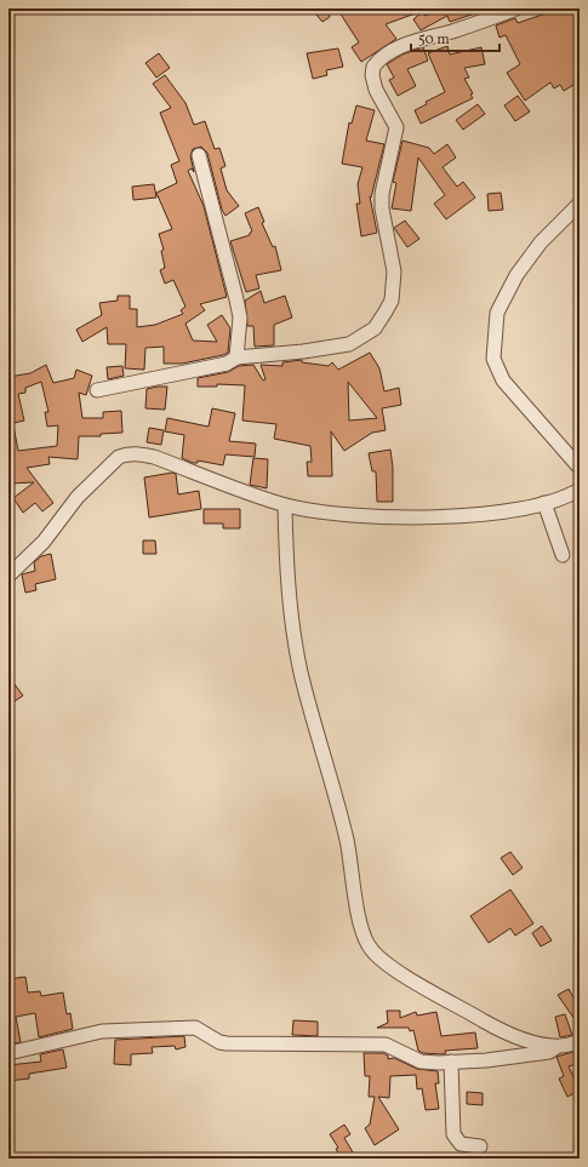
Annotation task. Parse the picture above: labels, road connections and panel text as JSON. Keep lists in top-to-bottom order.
{
  "scale_bar": "50 m"
}
